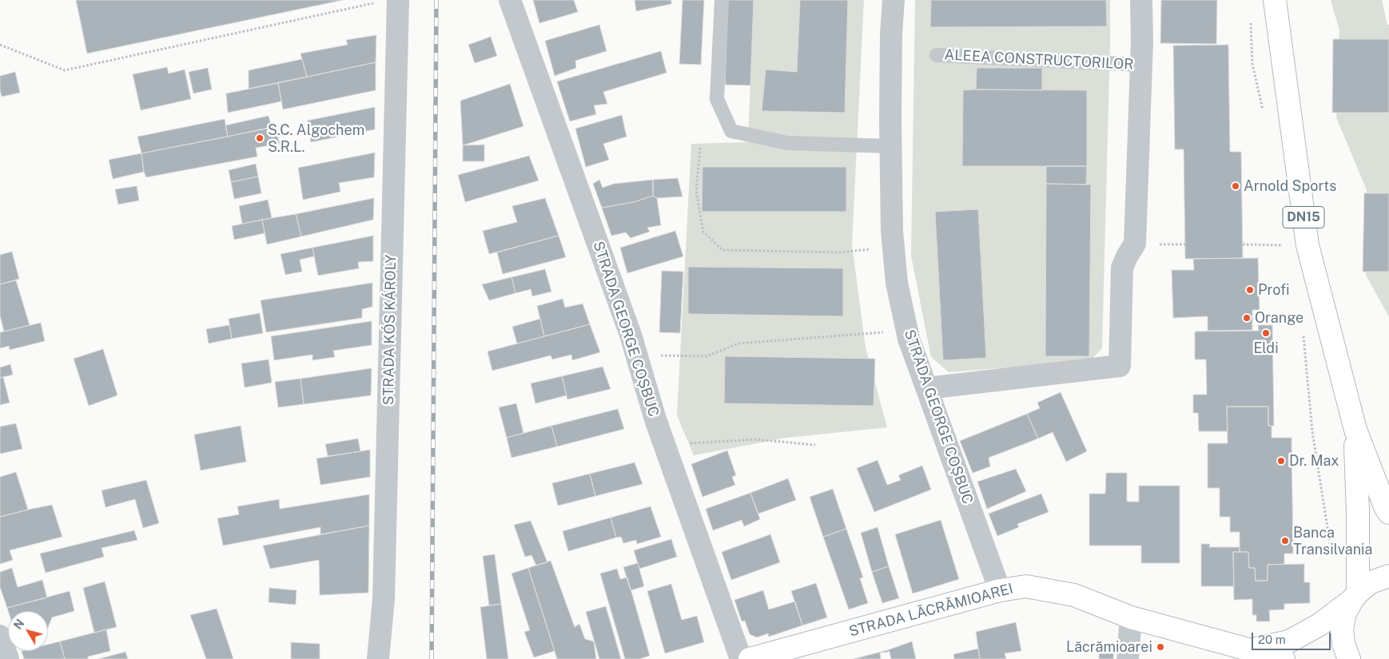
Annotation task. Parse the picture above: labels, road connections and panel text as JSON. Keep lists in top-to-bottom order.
{
  "streets": {
    "main road": ["DN15", "STRADA LĂCRĂMIOAREI"],
    "street": ["ALEEA CONSTRUCTORILOR", "STRADA GEORGE COȘBUC", "STRADA KÓS KÁROLY"]
  },
  "crossings": [
    ["ALEEA CONSTRUCTORILOR", "STRADA GEORGE COȘBUC"],
    ["DN15", "STRADA LĂCRĂMIOAREI"],
    ["STRADA GEORGE COȘBUC", "STRADA LĂCRĂMIOAREI"]
  ],
  "places": [
    "S.C. Algochem S.R.L.",
    "Arnold Sports",
    "Profi",
    "Orange",
    "Eldi",
    "Dr. Max",
    "Banca Transilvania",
    "Lăcrămioarei"
  ],
  "scale_bar": "20 m",
  "north": "top left"
}
